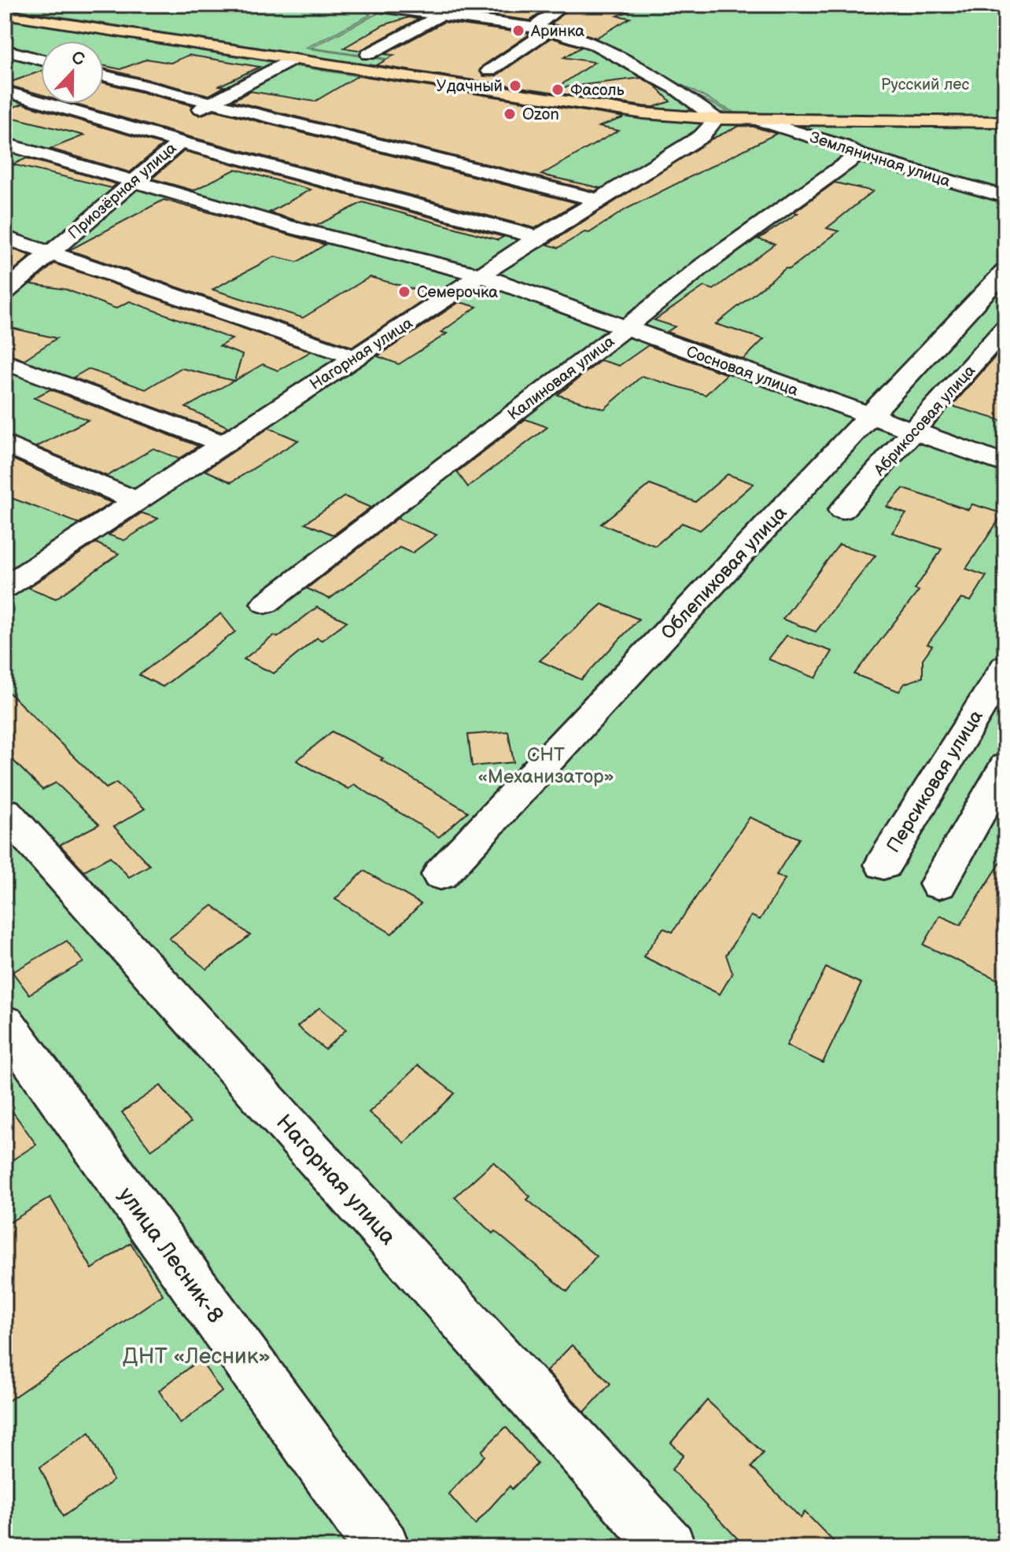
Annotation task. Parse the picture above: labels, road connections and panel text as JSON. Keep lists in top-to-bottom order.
{
  "streets": {
    "street": [
      "Земляничная улица",
      "Приозёрная улица",
      "Нагорная улица",
      "Сосновая улица",
      "Калиновая улица",
      "Абрикосовая улица",
      "Облепиховая улица",
      "Персиковая улица",
      "улица Лесник-8"
    ]
  },
  "crossings": [
    ["Земляничная улица", "Калиновая улица"],
    ["Приозёрная улица", "Сосновая улица"],
    ["Нагорная улица", "Сосновая улица"],
    ["Сосновая улица", "Калиновая улица"],
    ["Сосновая улица", "Абрикосовая улица"],
    ["Сосновая улица", "Облепиховая улица"]
  ],
  "parks": ["Русский лес", "СНТ «Механизатор»", "ДНТ «Лесник»"],
  "places": [
    "Аринка",
    "Удачный",
    "Фасоль",
    "Ozon",
    "Семерочка"
  ],
  "north": "top"
}
